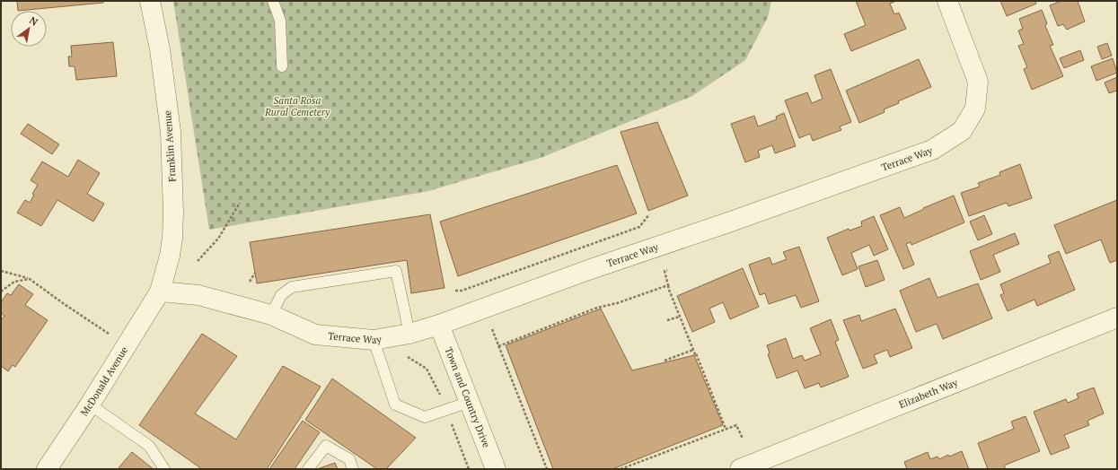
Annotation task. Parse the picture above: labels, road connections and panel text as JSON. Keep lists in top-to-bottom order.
{
  "streets": {
    "street": [
      "Franklin Avenue",
      "Terrace Way",
      "McDonald Avenue",
      "Elizabeth Way",
      "Town and Country Drive"
    ]
  },
  "crossings": [
    ["Franklin Avenue", "Terrace Way"],
    ["Franklin Avenue", "McDonald Avenue"],
    ["Terrace Way", "McDonald Avenue"],
    ["Terrace Way", "Town and Country Drive"]
  ],
  "parks": ["Santa Rosa Rural Cemetery"],
  "north": "top right"
}
